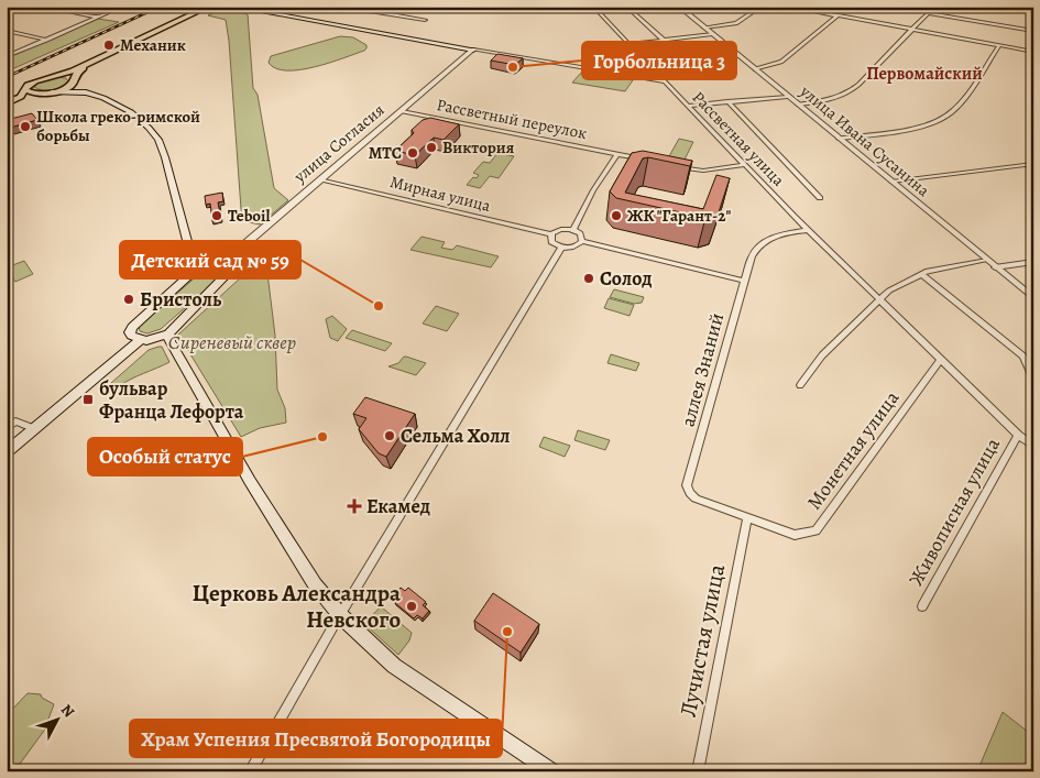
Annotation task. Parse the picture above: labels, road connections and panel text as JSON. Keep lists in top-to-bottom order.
{
  "streets": {
    "street": [
      "Рассветный переулок",
      "Рассветная улица",
      "улица Ивана Сусанина",
      "улица Согласия",
      "Мирная улица",
      "аллея Знаний",
      "Монетная улица",
      "Живописная улица",
      "Лучистая улица"
    ]
  },
  "crossings": [
    ["Рассветный переулок", "улица Согласия"],
    ["Рассветная улица", "аллея Знаний"],
    ["улица Согласия", "Мирная улица"],
    ["аллея Знаний", "Монетная улица"],
    ["аллея Знаний", "Лучистая улица"],
    ["Монетная улица", "Лучистая улица"]
  ],
  "districts": ["Первомайский"],
  "parks": ["Сиреневый сквер"],
  "places": {
    "other": [
      "Механик",
      "Горбольница 3",
      "Школа греко-римской борьбы",
      "Виктория",
      "MTC",
      "Teboil",
      "ЖК \"Гарант-2\"",
      "Солод",
      "Бристоль",
      "Детский сад № 59",
      "Сельма Холл",
      "Особый статус",
      "Церковь Александра Невского",
      "Храм Успения Пресвятой Богородицы"
    ],
    "transit": ["бульвар Франца Лефорта"],
    "health": ["Екамед"]
  },
  "north": "top right"
}
